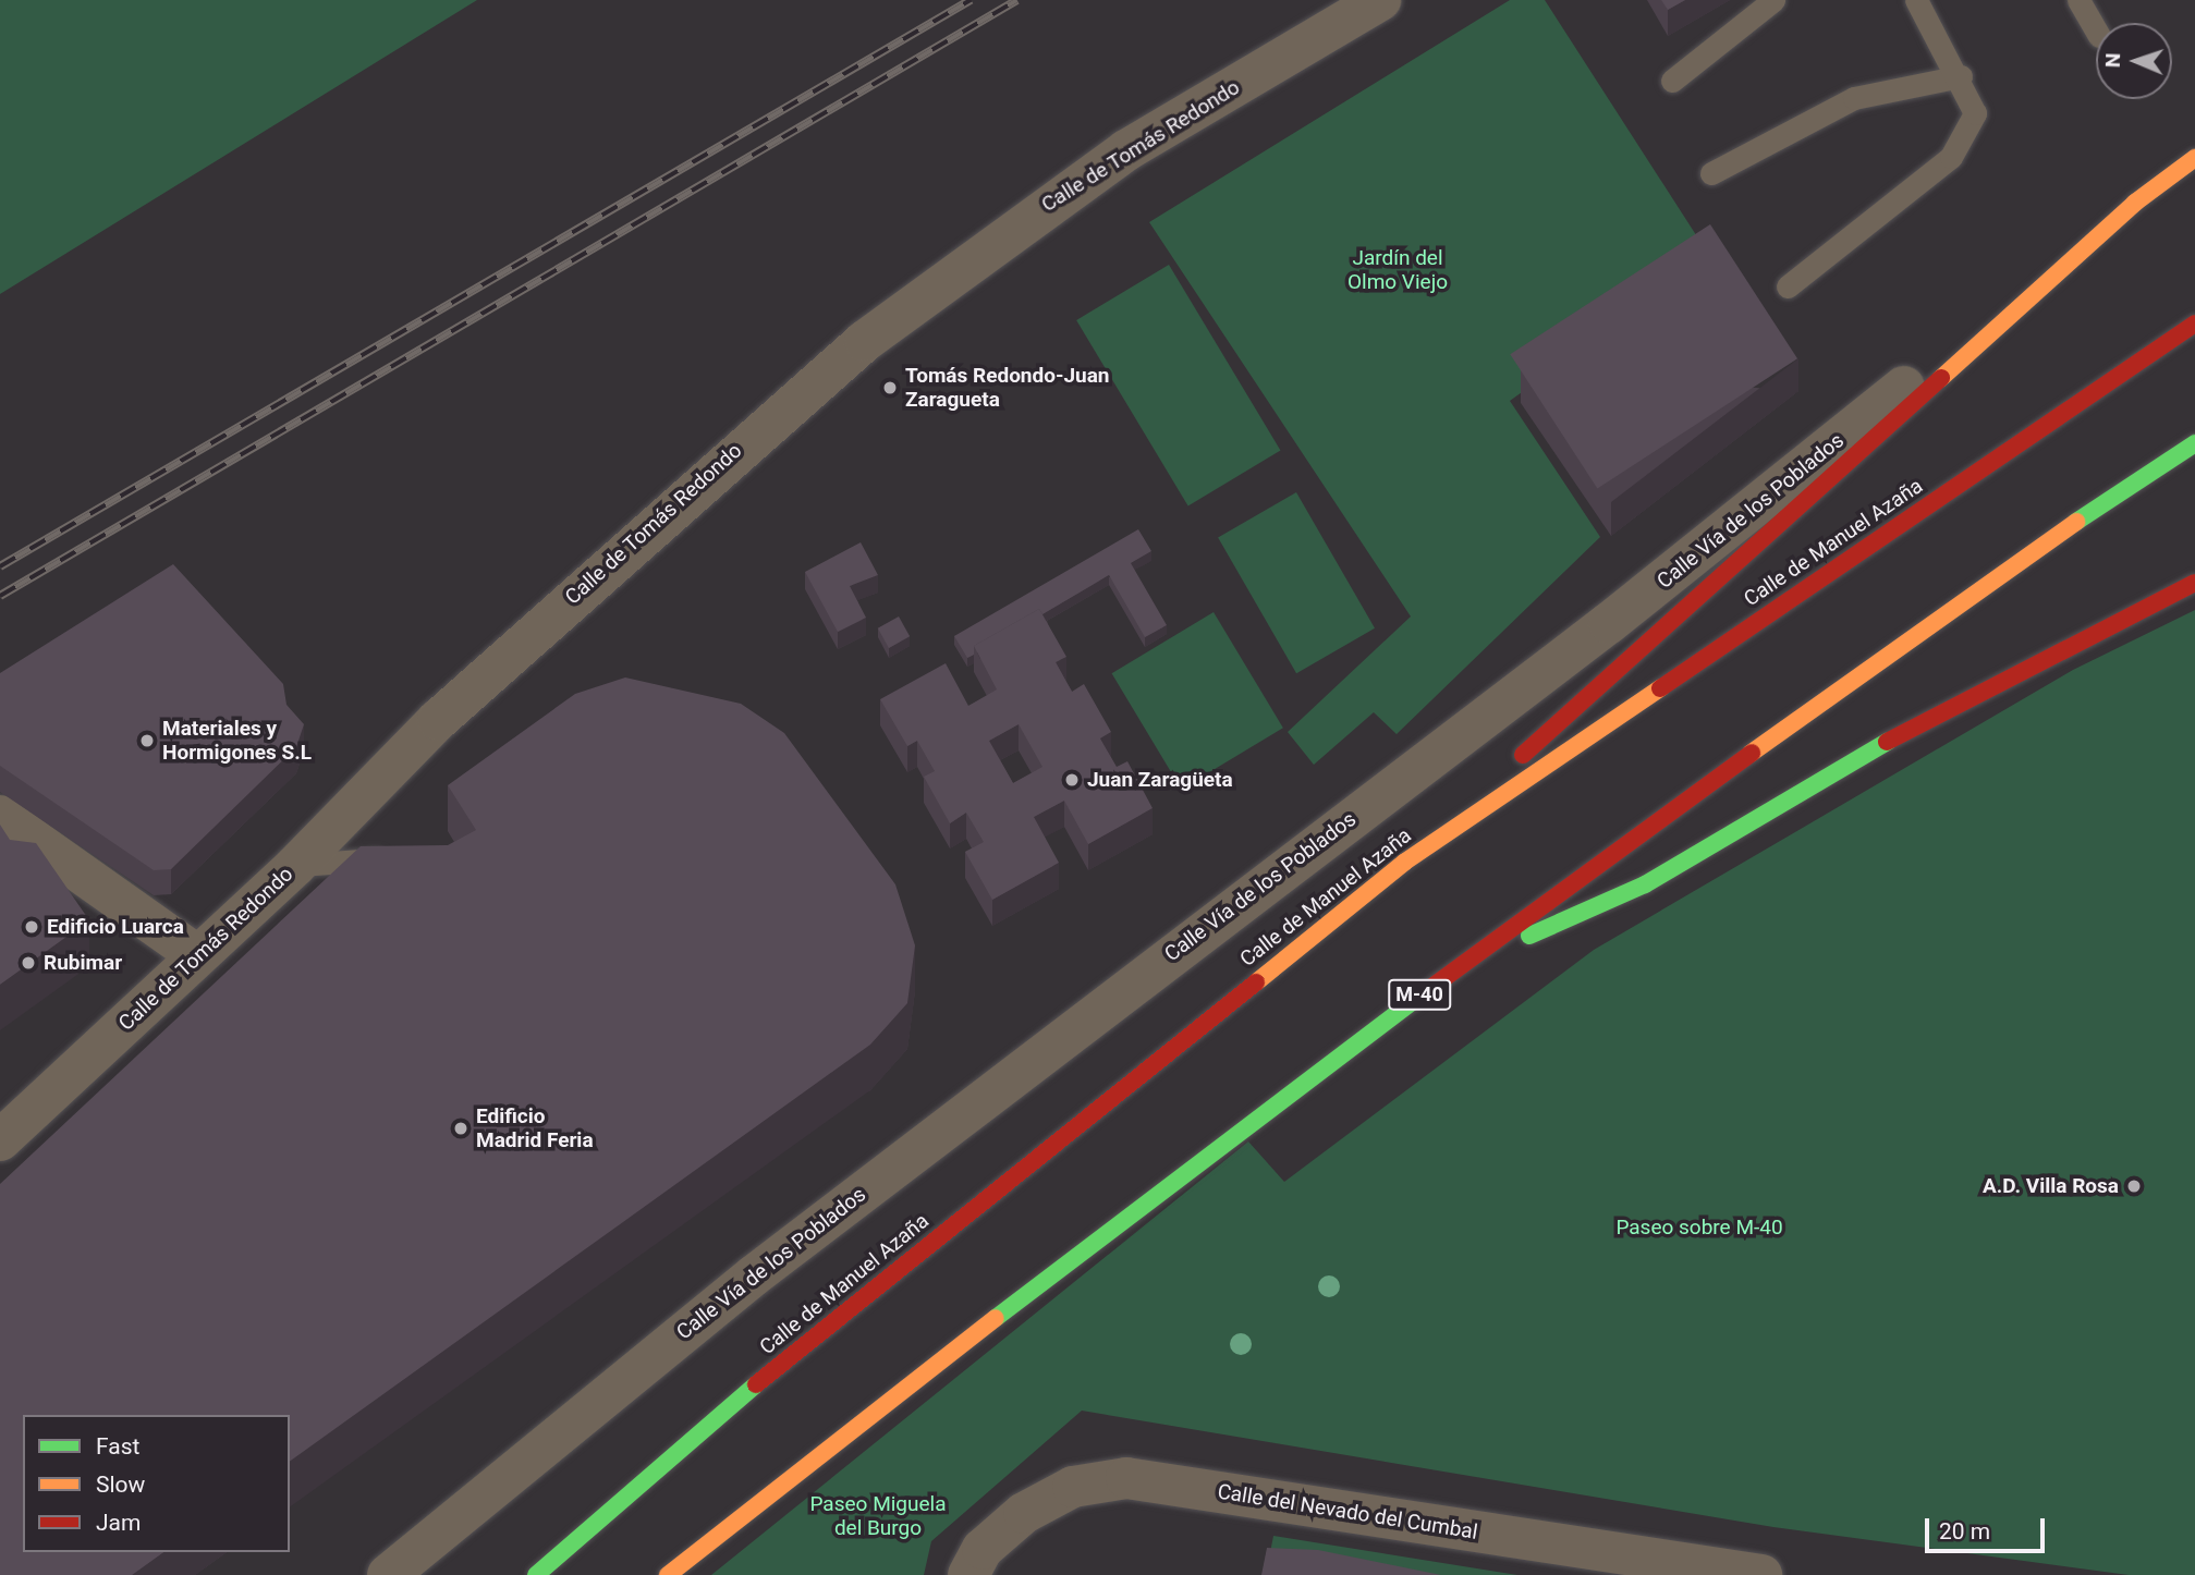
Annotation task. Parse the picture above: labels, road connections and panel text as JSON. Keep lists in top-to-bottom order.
{
  "streets": {
    "highway": ["Calle de Manuel Azaña", "M-40"],
    "street": ["Calle de Tomás Redondo", "Calle Vía de los Poblados", "Calle del Nevado del Cumbal"]
  },
  "parks": ["Jardín del Olmo Viejo", "Paseo sobre M-40", "Paseo Miguela del Burgo"],
  "places": [
    "Tomás Redondo-Juan Zaragueta",
    "Materiales y Hormigones S.L",
    "Juan Zaragüeta",
    "Edificio Luarca",
    "Rubimar",
    "Edificio Madrid Feria",
    "A.D. Villa Rosa"
  ],
  "legend": ["Fast", "Slow", "Jam"],
  "scale_bar": "20 m",
  "north": "left"
}
